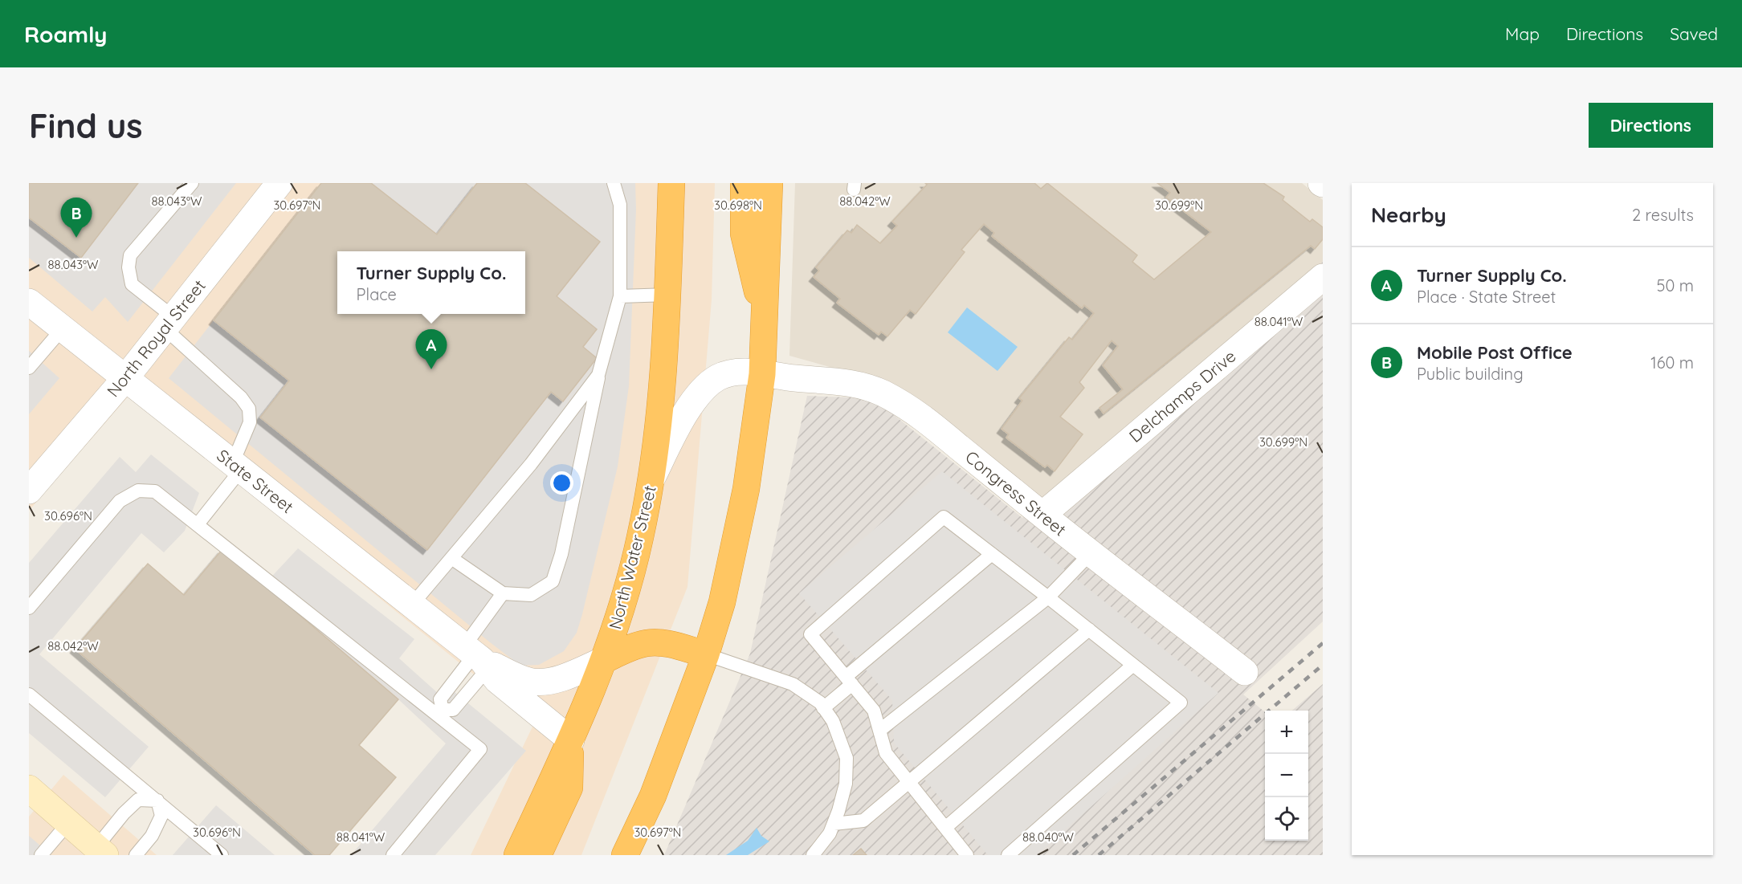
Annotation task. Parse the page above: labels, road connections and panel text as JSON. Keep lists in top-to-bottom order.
{
  "streets": {
    "highway": ["North Water Street"],
    "street": [
      "North Royal Street",
      "Delchamps Drive",
      "State Street",
      "Congress Street"
    ]
  },
  "crossings": [
    ["North Royal Street", "State Street"],
    ["Delchamps Drive", "Congress Street"],
    ["State Street", "North Water Street"],
    ["Congress Street", "North Water Street"]
  ],
  "page": {
    "header": "Roamly",
    "nav": ["Map", "Directions", "Saved"],
    "buttons": "Directions",
    "title": "Find us",
    "heading": ["Nearby", "2 results"],
    "pins": ["B", "A"],
    "list": [
      {
        "mark": "A",
        "name": "Turner Supply Co.",
        "note": "Place · State Street",
        "value": "50 m"
      },
      {
        "mark": "B",
        "name": "Mobile Post Office",
        "note": "Public building",
        "value": "160 m"
      }
    ],
    "popup": ["Turner Supply Co.", "Place"],
    "map_buttons": ["+", "−"]
  },
  "coordinates": [
    "88.043°W",
    "88.042°W",
    "30.697°N",
    "30.698°N",
    "30.699°N",
    "88.041°W",
    "30.696°N",
    "88.040°W"
  ]
}
